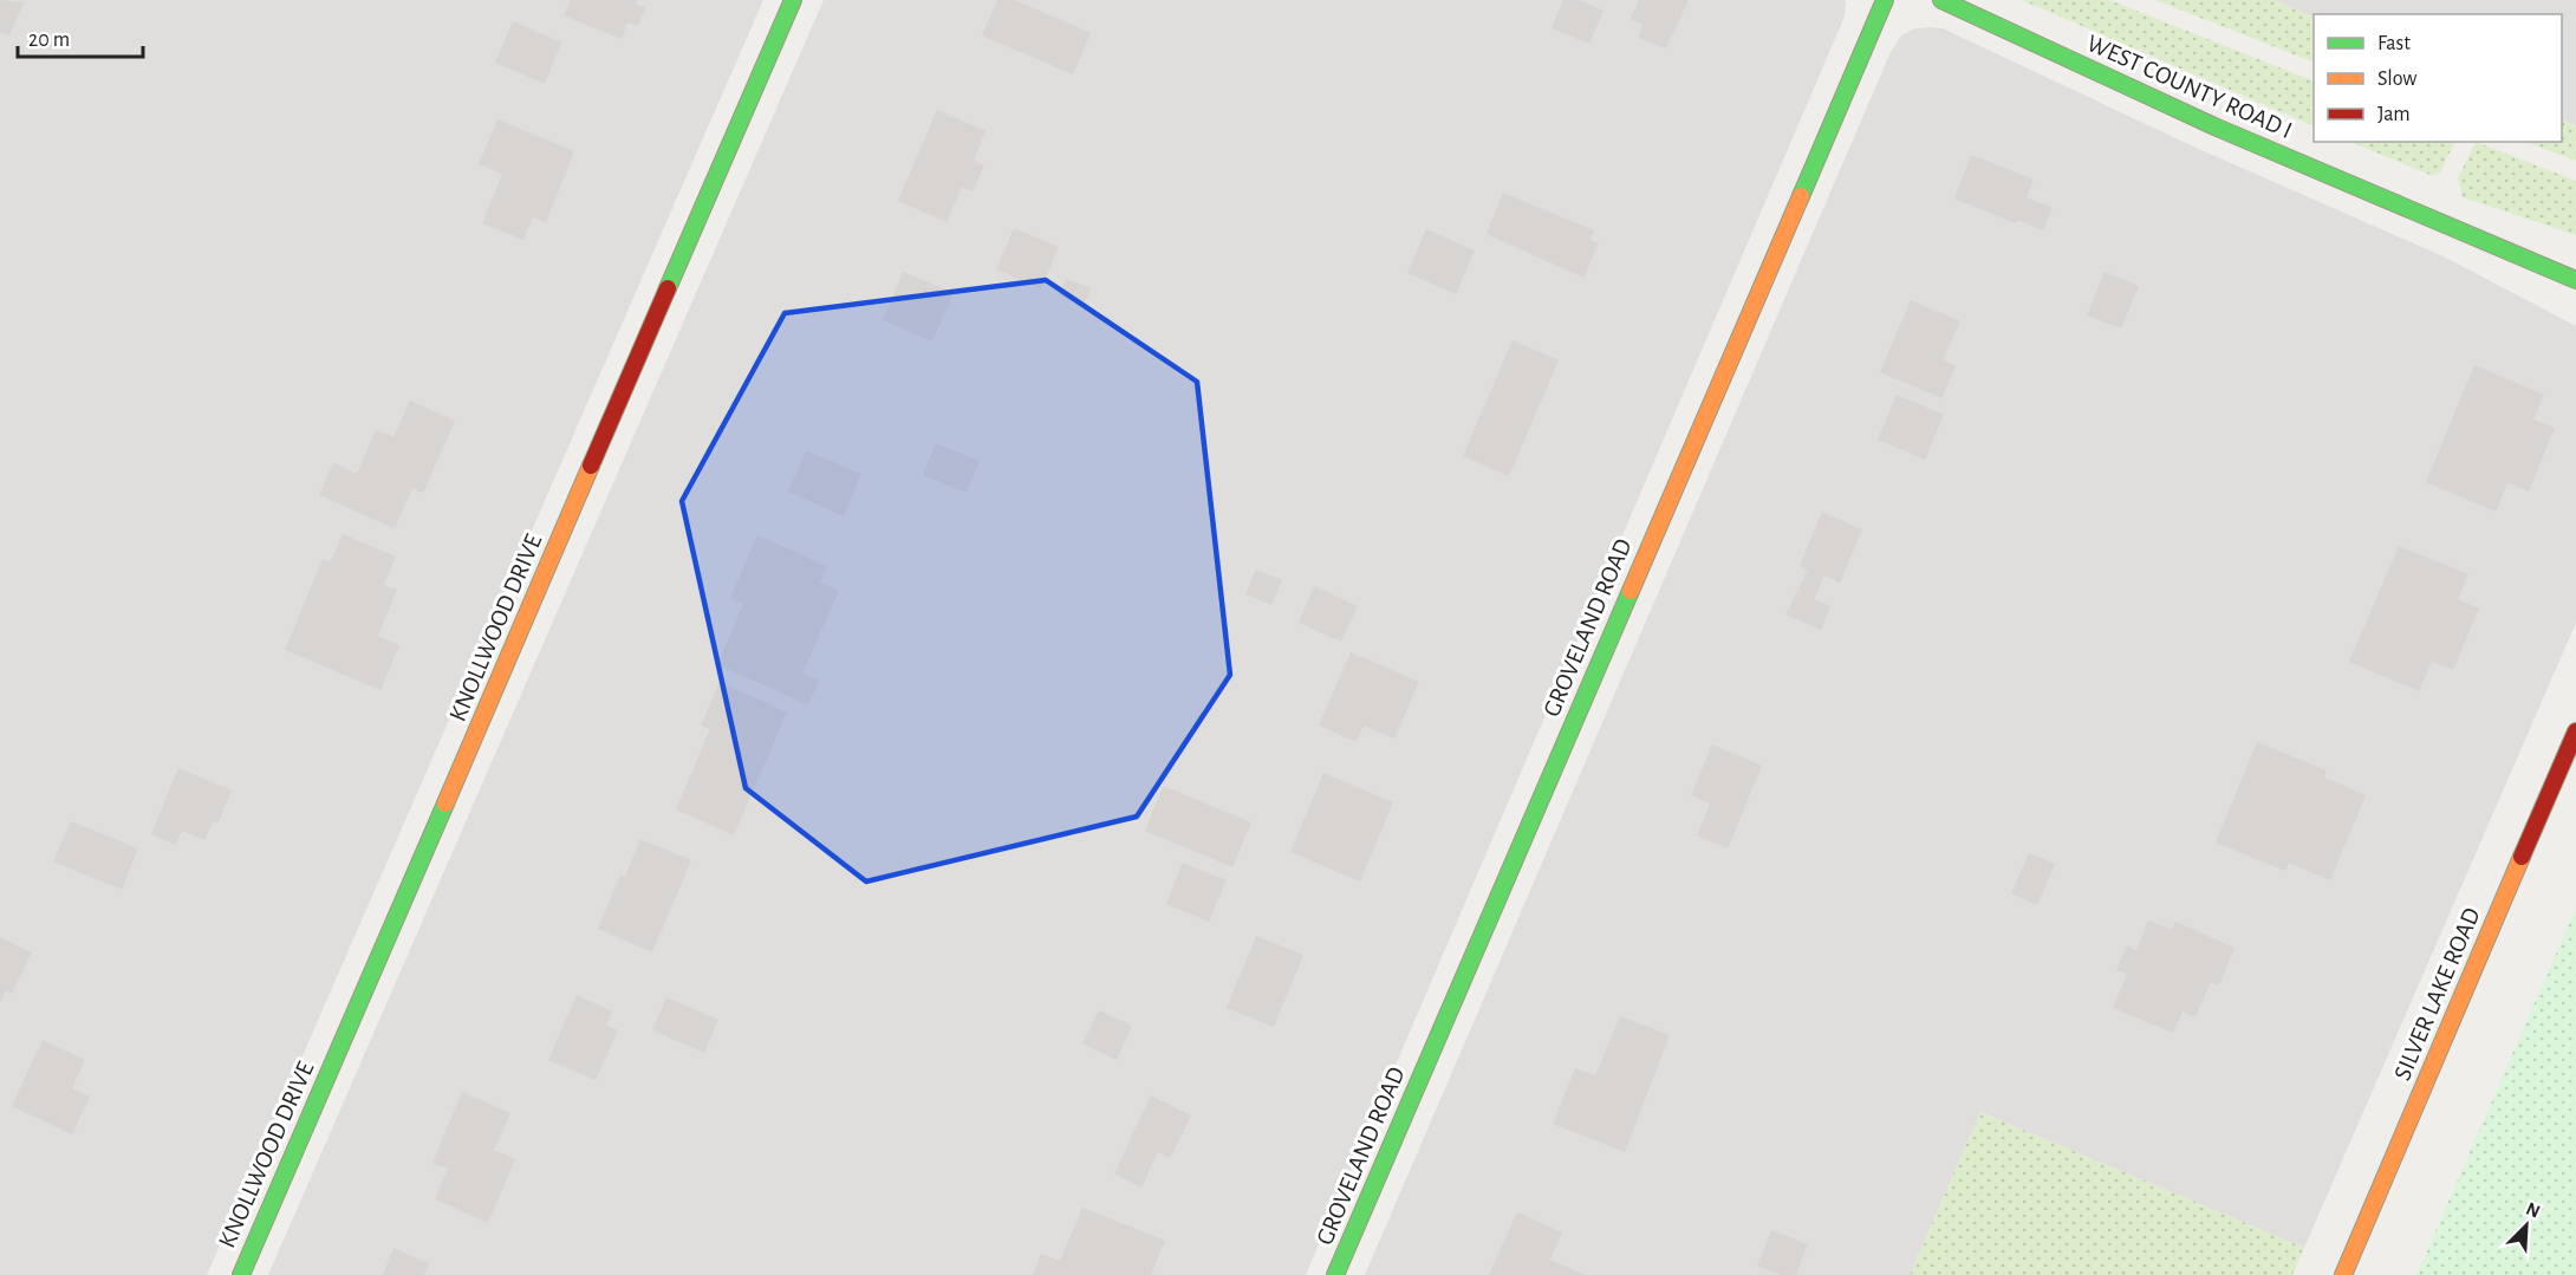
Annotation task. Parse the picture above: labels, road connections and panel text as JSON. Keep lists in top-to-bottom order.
{
  "streets": {
    "street": [
      "WEST COUNTY ROAD I",
      "KNOLLWOOD DRIVE",
      "GROVELAND ROAD",
      "SILVER LAKE ROAD"
    ]
  },
  "legend": ["Fast", "Slow", "Jam"],
  "scale_bar": "20 m",
  "north": "top right"
}
